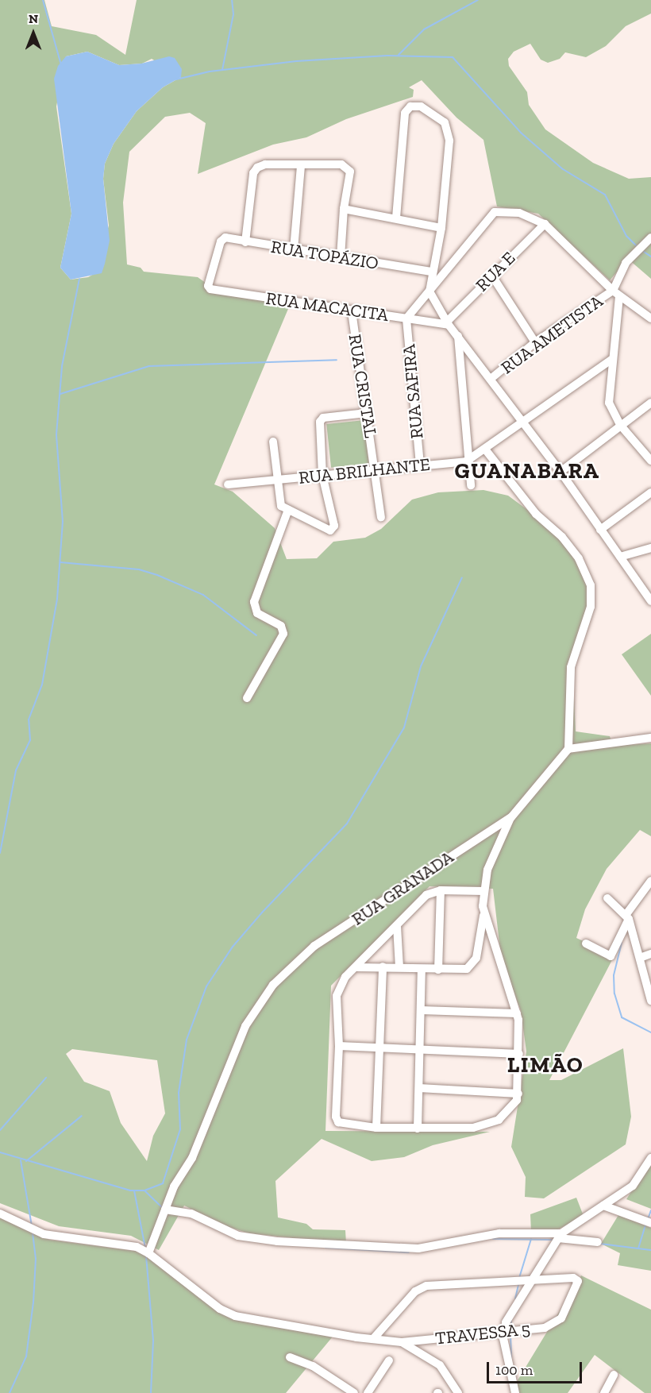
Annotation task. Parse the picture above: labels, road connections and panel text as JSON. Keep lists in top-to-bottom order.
{
  "streets": {
    "street": [
      "RUA TOPÁZIO",
      "RUA E",
      "RUA MACACITA",
      "RUA AMETISTA",
      "RUA CRISTAL",
      "RUA SAFIRA",
      "RUA BRILHANTE",
      "RUA GRANADA",
      "TRAVESSA 5"
    ]
  },
  "crossings": [
    ["RUA TOPÁZIO", "RUA MACACITA"],
    ["RUA E", "RUA MACACITA"],
    ["RUA MACACITA", "RUA CRISTAL"],
    ["RUA MACACITA", "RUA SAFIRA"],
    ["RUA CRISTAL", "RUA BRILHANTE"],
    ["RUA SAFIRA", "RUA BRILHANTE"]
  ],
  "districts": ["GUANABARA", "LIMÃO"],
  "scale_bar": "100 m",
  "north": "top"
}
